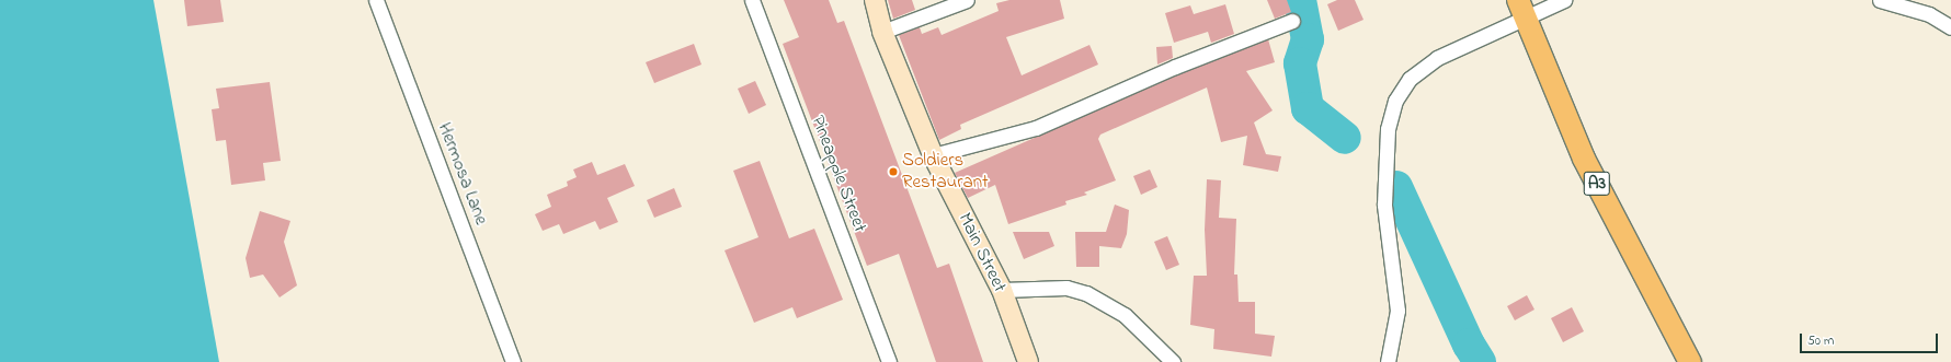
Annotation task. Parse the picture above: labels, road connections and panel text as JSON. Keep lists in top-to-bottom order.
{
  "streets": {
    "main road": ["A3"],
    "street": ["Hermosa Lane", "Pineapple Street", "Main Street"]
  },
  "places": ["Soldiers Restaurant"],
  "scale_bar": "50 m"
}
